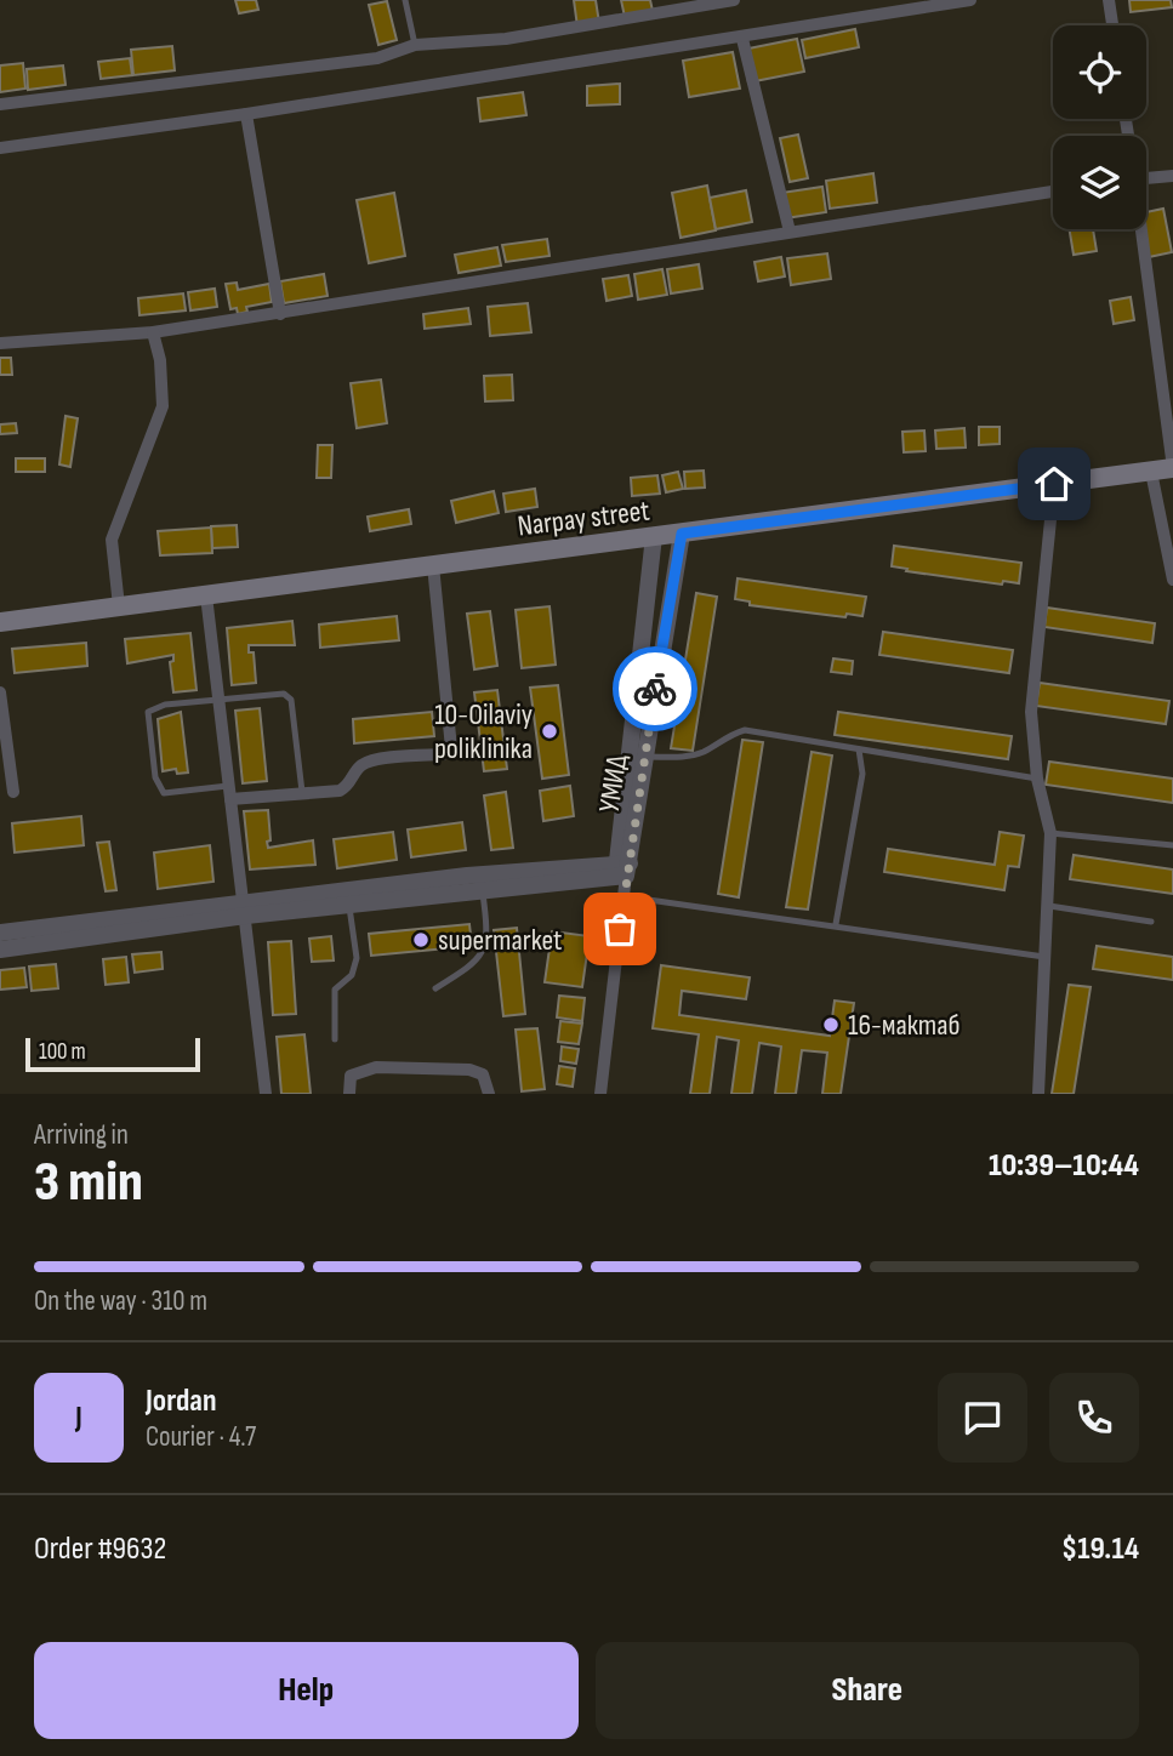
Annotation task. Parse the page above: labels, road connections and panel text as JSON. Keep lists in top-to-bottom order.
{
  "streets": {
    "main road": ["Narpay street"],
    "street": ["УМИД"]
  },
  "crossings": [
    ["Narpay street", "УМИД"]
  ],
  "places": ["10-Oilaviy poliklinika", "supermarket", "16-мактаб"],
  "scale_bar": "100 m",
  "page": {
    "scale": "100 m",
    "heading": ["3 min", "Arriving in", "10:39–10:44"],
    "panel": [
      "Jordan",
      "Courier · 4.7",
      "Order #9632",
      "$19.14"
    ],
    "bar": "On the way · 310 m",
    "round": "J",
    "buttons": ["Help", "Share"]
  }
}
